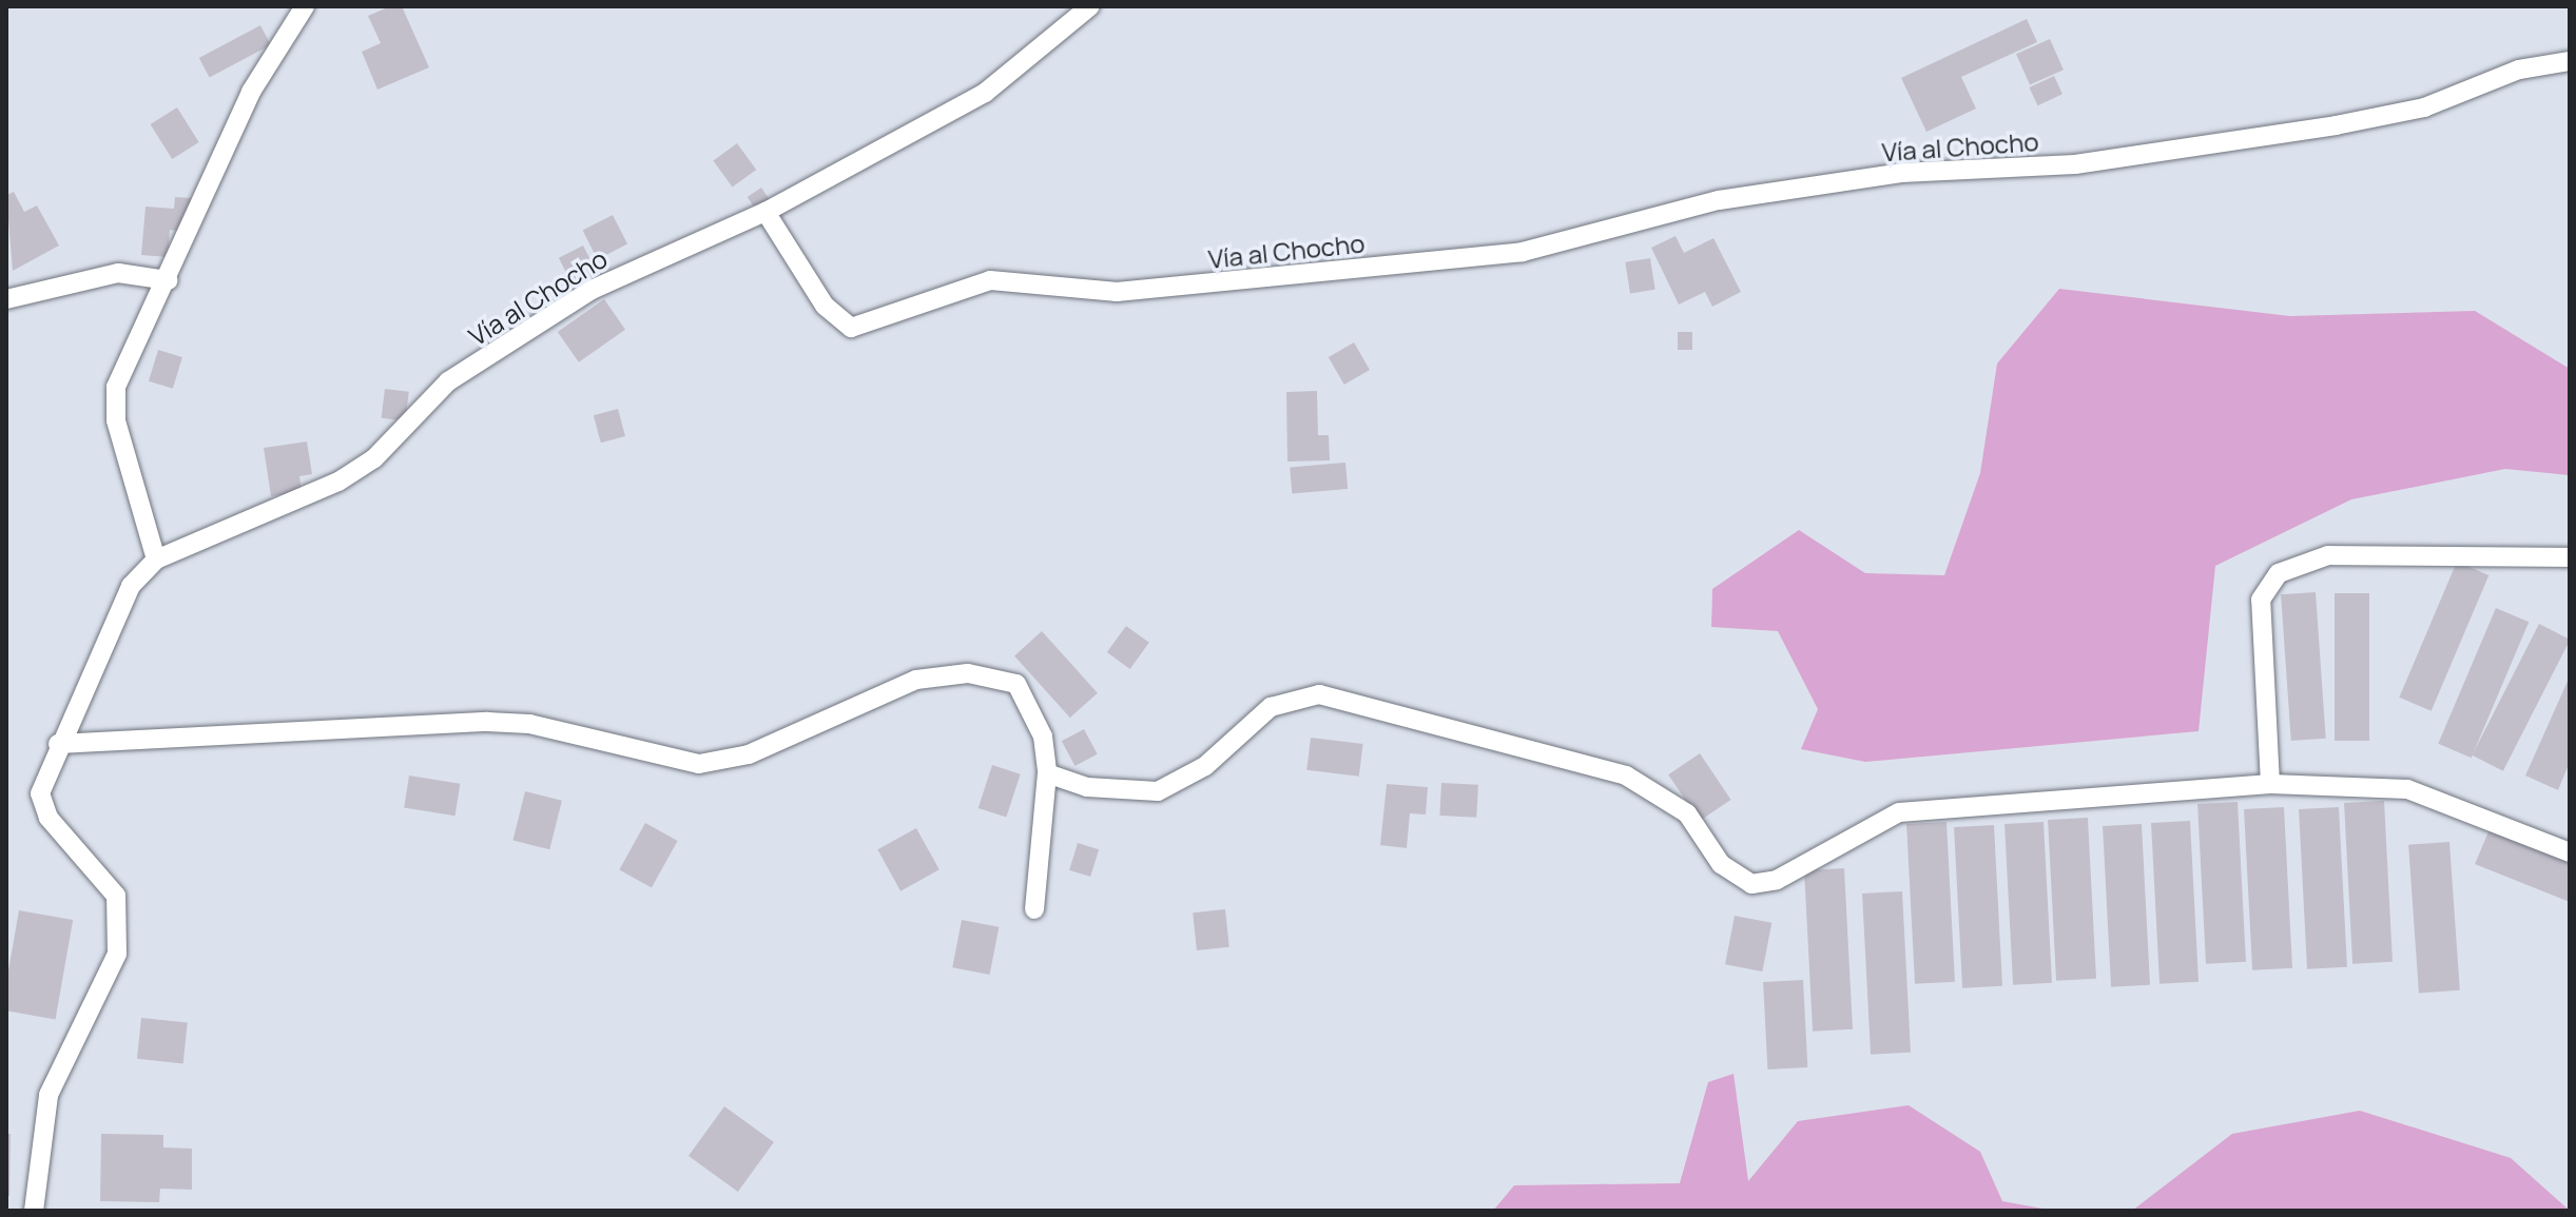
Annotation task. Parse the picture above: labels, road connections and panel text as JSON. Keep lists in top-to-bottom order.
{
  "streets": {
    "street": ["Vía al Chocho"]
  }
}
